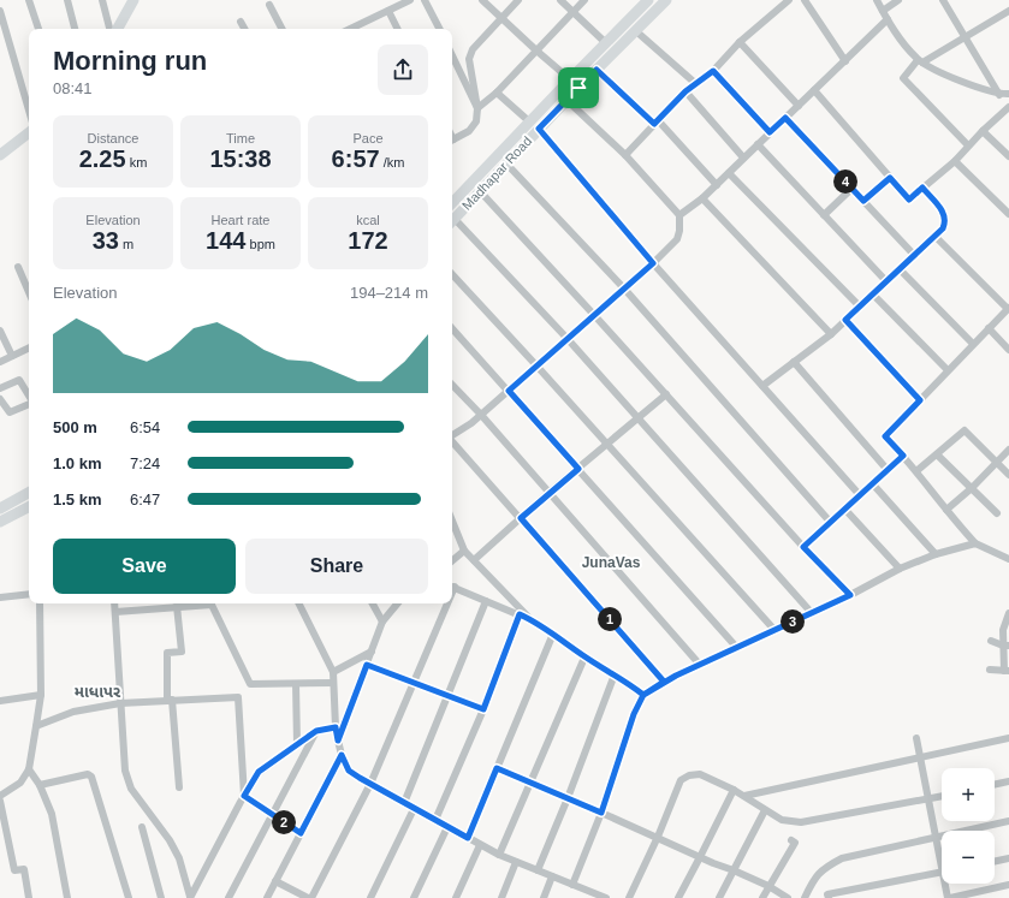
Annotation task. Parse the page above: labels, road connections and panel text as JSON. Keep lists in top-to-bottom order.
{
  "streets": {
    "main road": ["Madhapar Road"]
  },
  "districts": ["JunaVas", "માધાપર"],
  "page": {
    "heading": ["Morning run", "08:41"],
    "stats": [
      ["Distance", "2.25 km"],
      ["Time", "15:38"],
      ["Pace", "6:57 /km"],
      ["Elevation", "33 m"],
      ["Heart rate", "144 bpm"],
      ["kcal", "172"]
    ],
    "pins": [
      "4",
      "1",
      "3",
      "2"
    ],
    "chart": ["Elevation", "194–214 m"],
    "list": [
      {
        "name": "500 m",
        "note": "6:54"
      },
      {
        "name": "1.0 km",
        "note": "7:24"
      },
      {
        "name": "1.5 km",
        "note": "6:47"
      }
    ],
    "buttons": ["Save", "Share"],
    "map_buttons": ["+", "−"]
  }
}
